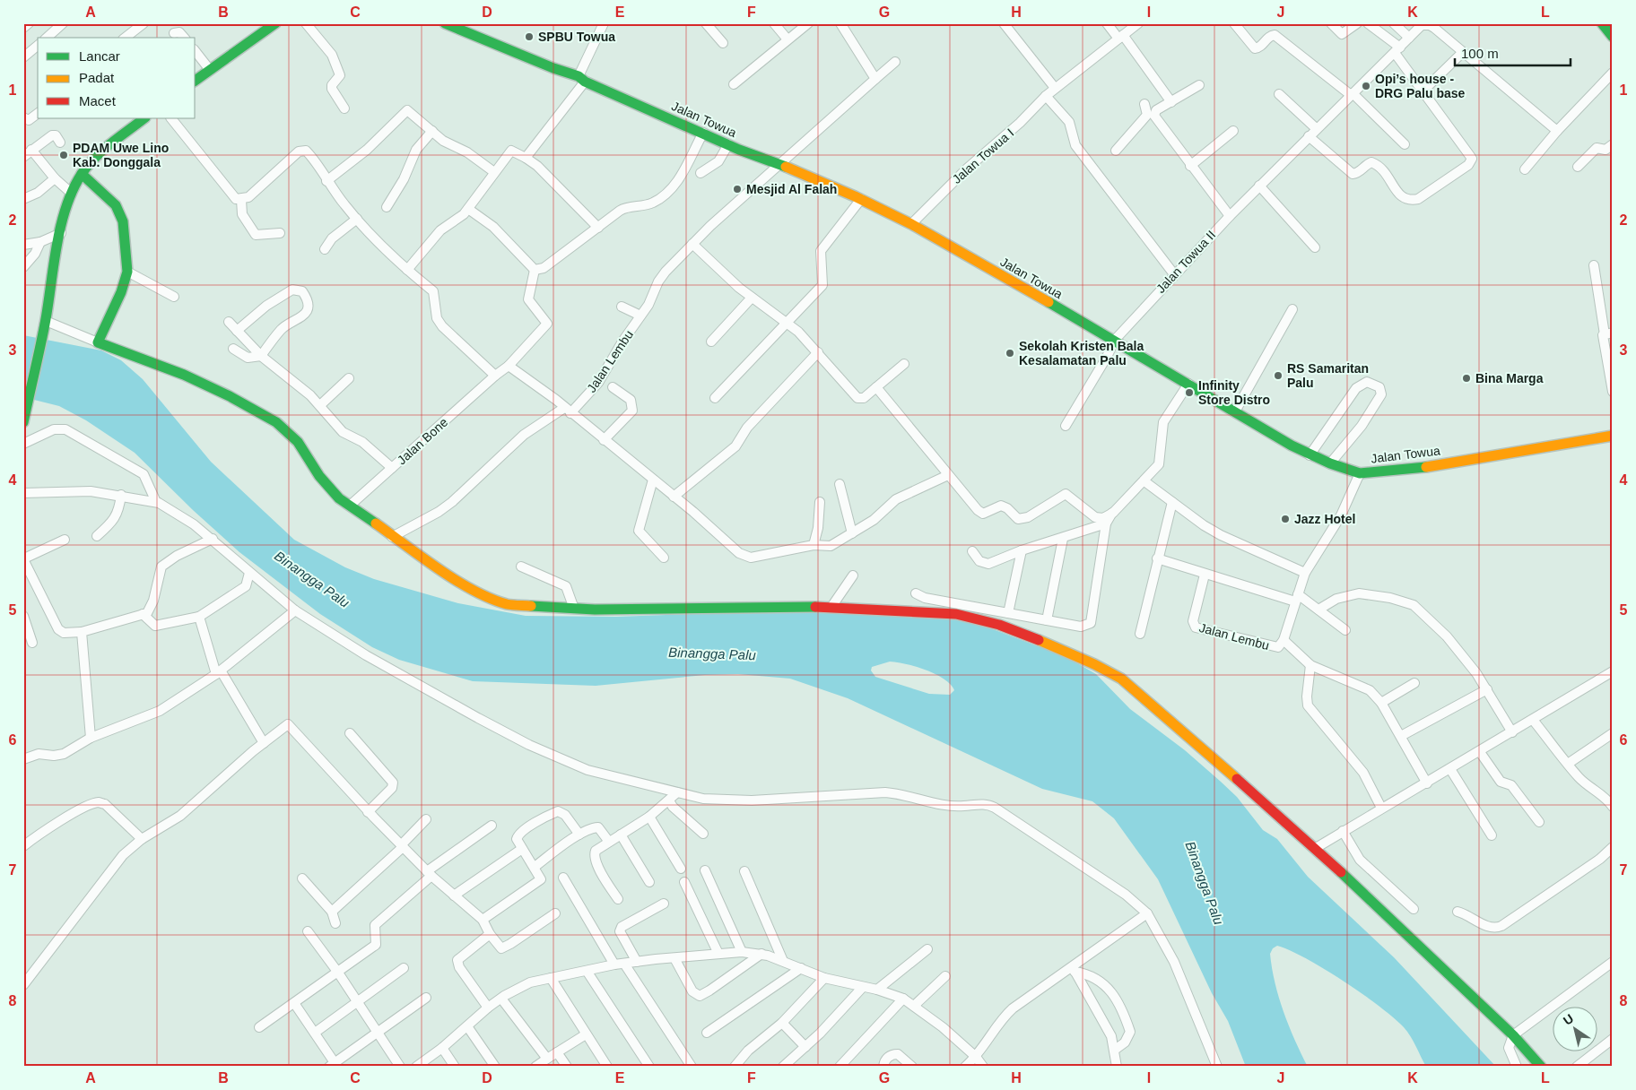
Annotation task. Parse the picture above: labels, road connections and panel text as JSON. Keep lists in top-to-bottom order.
{
  "streets": {
    "street": [
      "Jalan Towua",
      "Jalan Towua I",
      "Jalan Towua II",
      "Jalan Lembu",
      "Jalan Bone"
    ]
  },
  "crossings": [
    ["Jalan Towua", "Jalan Towua I"],
    ["Jalan Towua", "Jalan Towua II"],
    ["Jalan Towua", "Jalan Lembu"]
  ],
  "water": ["Binangga Palu"],
  "places": [
    "SPBU Towua",
    "Opi’s house - DRG Palu base",
    "PDAM Uwe Lino Kab. Donggala",
    "Mesjid Al Falah",
    "Sekolah Kristen Bala Kesalamatan Palu",
    "RS Samaritan Palu",
    "Bina Marga",
    "Infinity Store Distro",
    "Jazz Hotel"
  ],
  "legend": ["Lancar", "Padat", "Macet"],
  "scale_bar": "100 m",
  "north": "top left",
  "grid": {
    "columns": [
      "A",
      "B",
      "C",
      "D",
      "E",
      "F",
      "G",
      "H",
      "I",
      "J",
      "K",
      "L"
    ],
    "rows": [
      "1",
      "2",
      "3",
      "4",
      "5",
      "6",
      "7",
      "8"
    ]
  }
}
